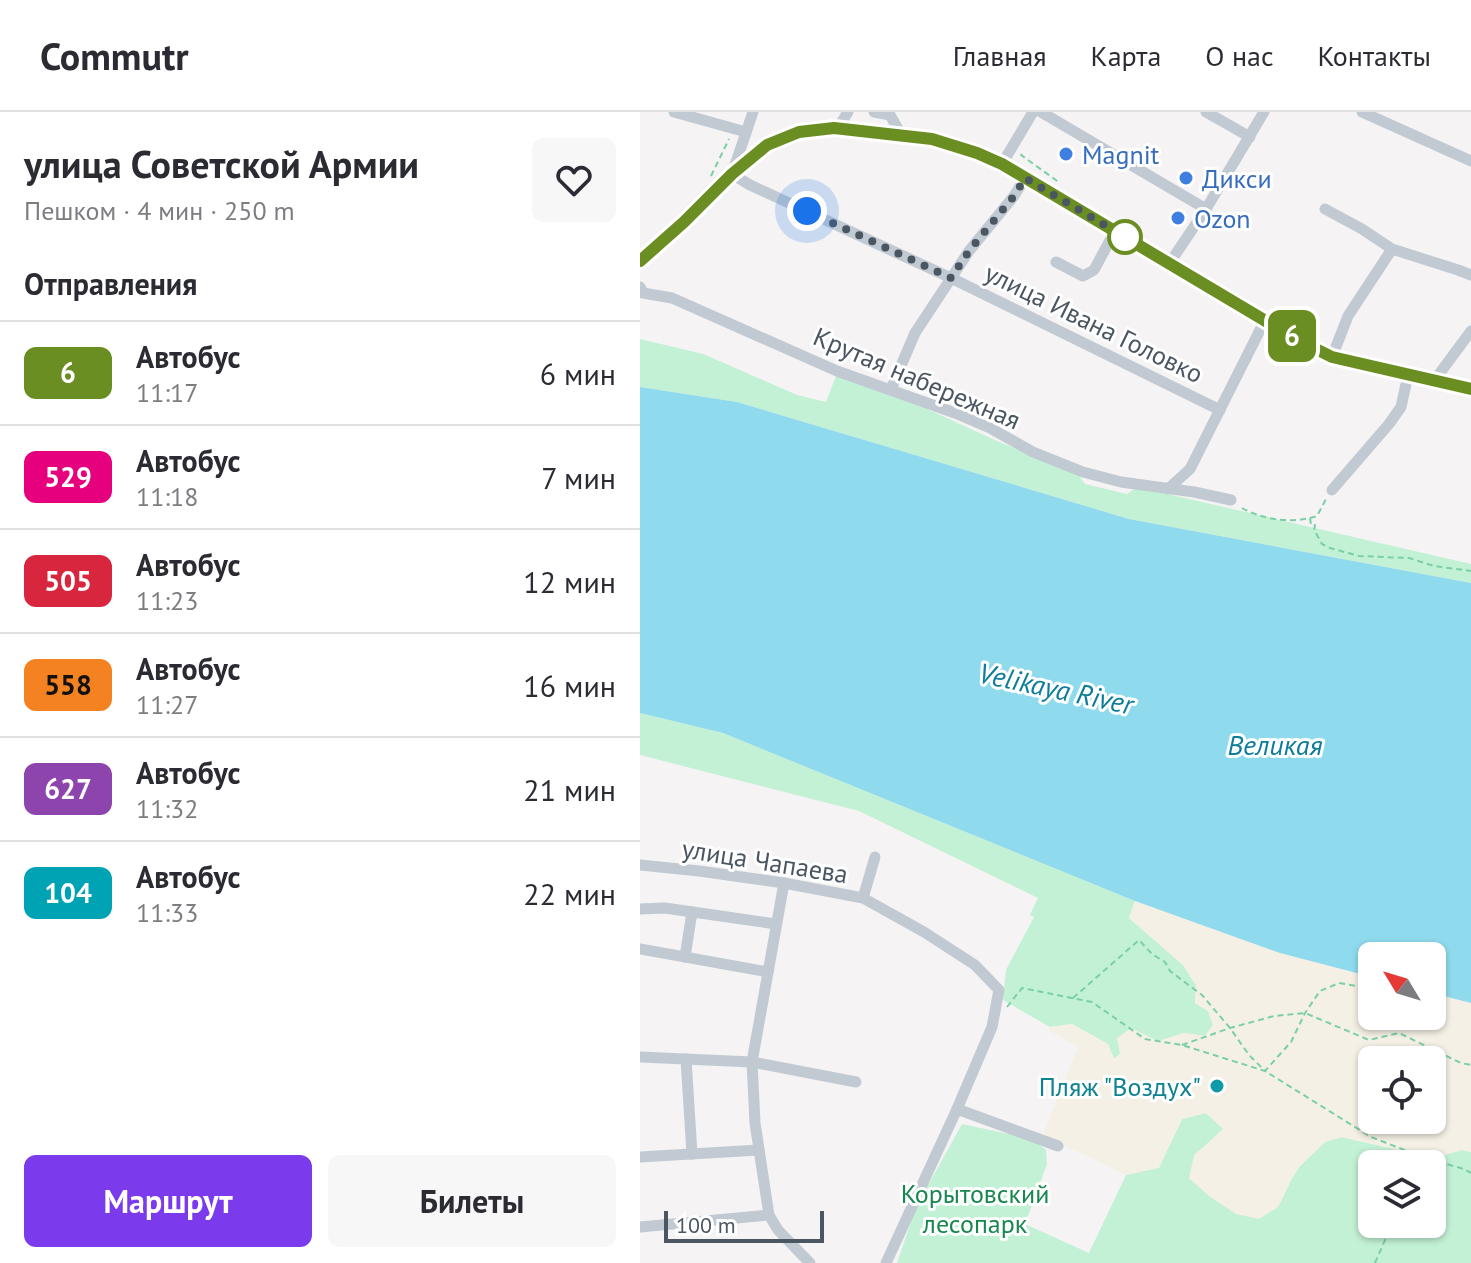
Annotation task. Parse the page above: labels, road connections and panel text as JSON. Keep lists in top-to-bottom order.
{
  "streets": {
    "street": ["улица Ивана Головко", "Крутая набережная", "улица Чапаева"]
  },
  "water": ["Velikaya River", "Великая"],
  "parks": ["Корытовский лесопарк"],
  "places": [
    "Magnit",
    "Дикси",
    "Ozon",
    "Пляж \"Воздух\""
  ],
  "lines": ["bus line 6"],
  "scale_bar": "100 m",
  "north": "top left",
  "page": {
    "header": "Commutr",
    "nav": [
      "Главная",
      "Карта",
      "О нас",
      "Контакты"
    ],
    "heading": [
      ["улица Советской Армии", "Пешком · 4 мин · 250 m"],
      "Отправления"
    ],
    "on_map": "6",
    "list": [
      {
        "mark": "6",
        "name": "Автобус",
        "note": "11:17",
        "value": "6 мин"
      },
      {
        "mark": "529",
        "name": "Автобус",
        "note": "11:18",
        "value": "7 мин"
      },
      {
        "mark": "505",
        "name": "Автобус",
        "note": "11:23",
        "value": "12 мин"
      },
      {
        "mark": "558",
        "name": "Автобус",
        "note": "11:27",
        "value": "16 мин"
      },
      {
        "mark": "627",
        "name": "Автобус",
        "note": "11:32",
        "value": "21 мин"
      },
      {
        "mark": "104",
        "name": "Автобус",
        "note": "11:33",
        "value": "22 мин"
      }
    ],
    "buttons": ["Маршрут", "Билеты"],
    "scale": "100 m"
  }
}
